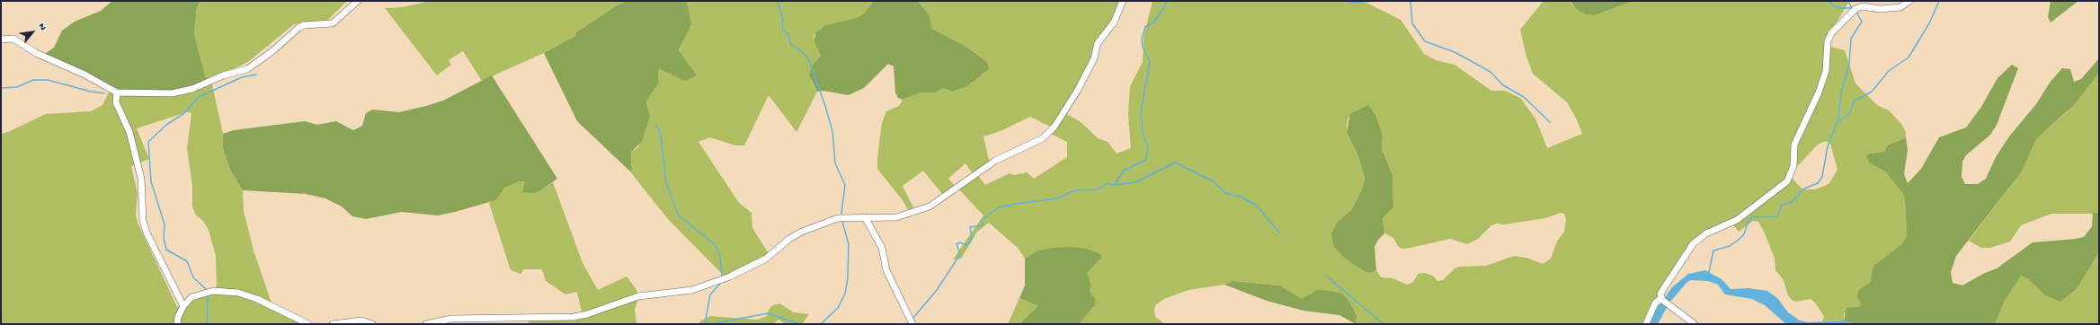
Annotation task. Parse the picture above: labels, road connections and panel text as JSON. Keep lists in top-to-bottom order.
{
  "north": "top right"
}
